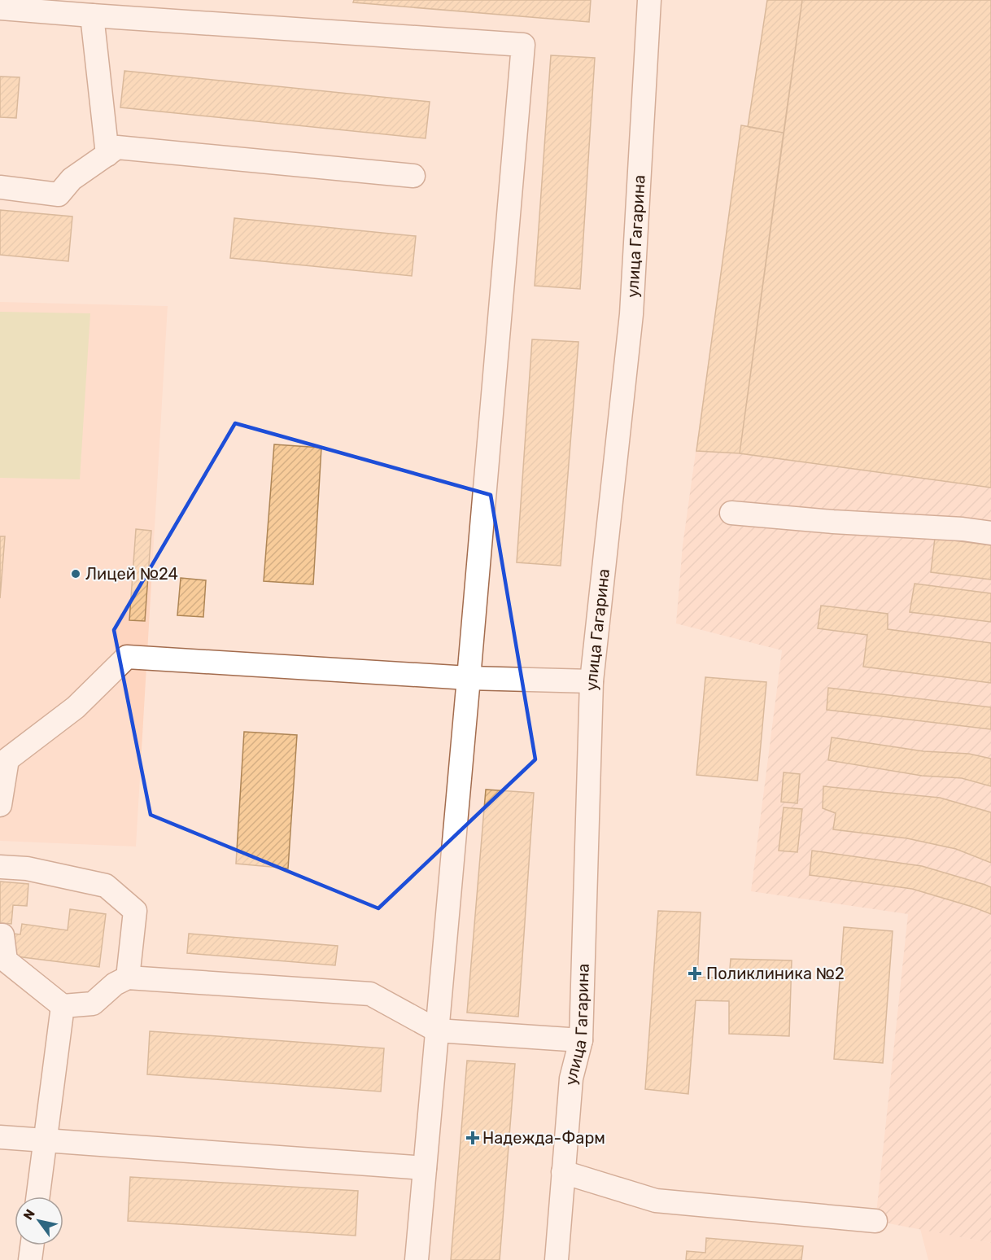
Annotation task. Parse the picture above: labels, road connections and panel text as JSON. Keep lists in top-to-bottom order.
{
  "streets": {
    "street": ["улица Гагарина"]
  },
  "places": {
    "other": ["Лицей №24"],
    "health": ["Поликлиника №2", "Надежда-Фарм"]
  },
  "north": "top left"
}
